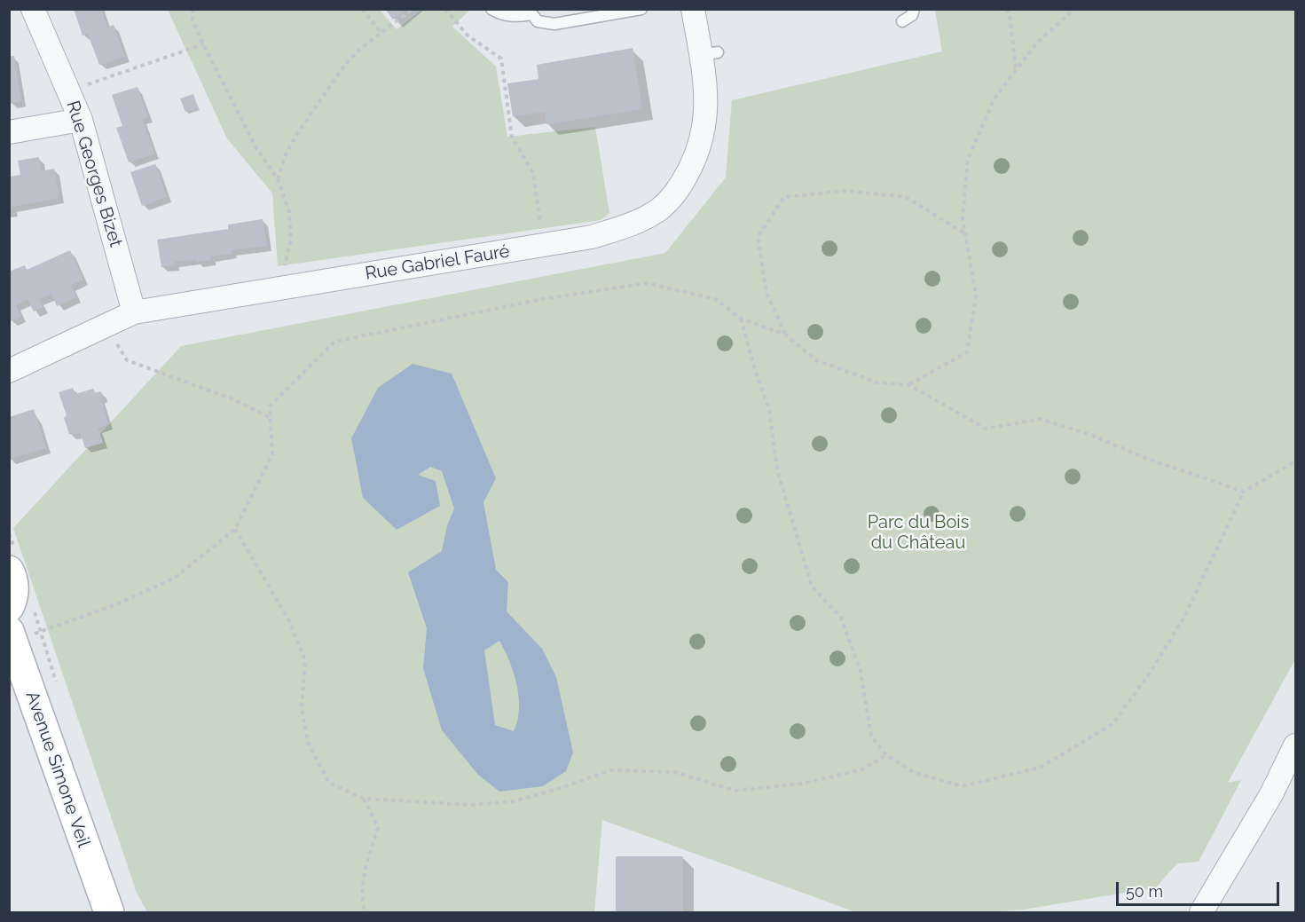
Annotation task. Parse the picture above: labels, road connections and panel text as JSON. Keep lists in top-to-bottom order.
{
  "streets": {
    "main road": ["Avenue Simone Veil"],
    "street": ["Rue Georges Bizet", "Rue Gabriel Fauré"]
  },
  "crossings": [
    ["Rue Georges Bizet", "Rue Gabriel Fauré"]
  ],
  "parks": ["Parc du Bois du Château"],
  "scale_bar": "50 m"
}
